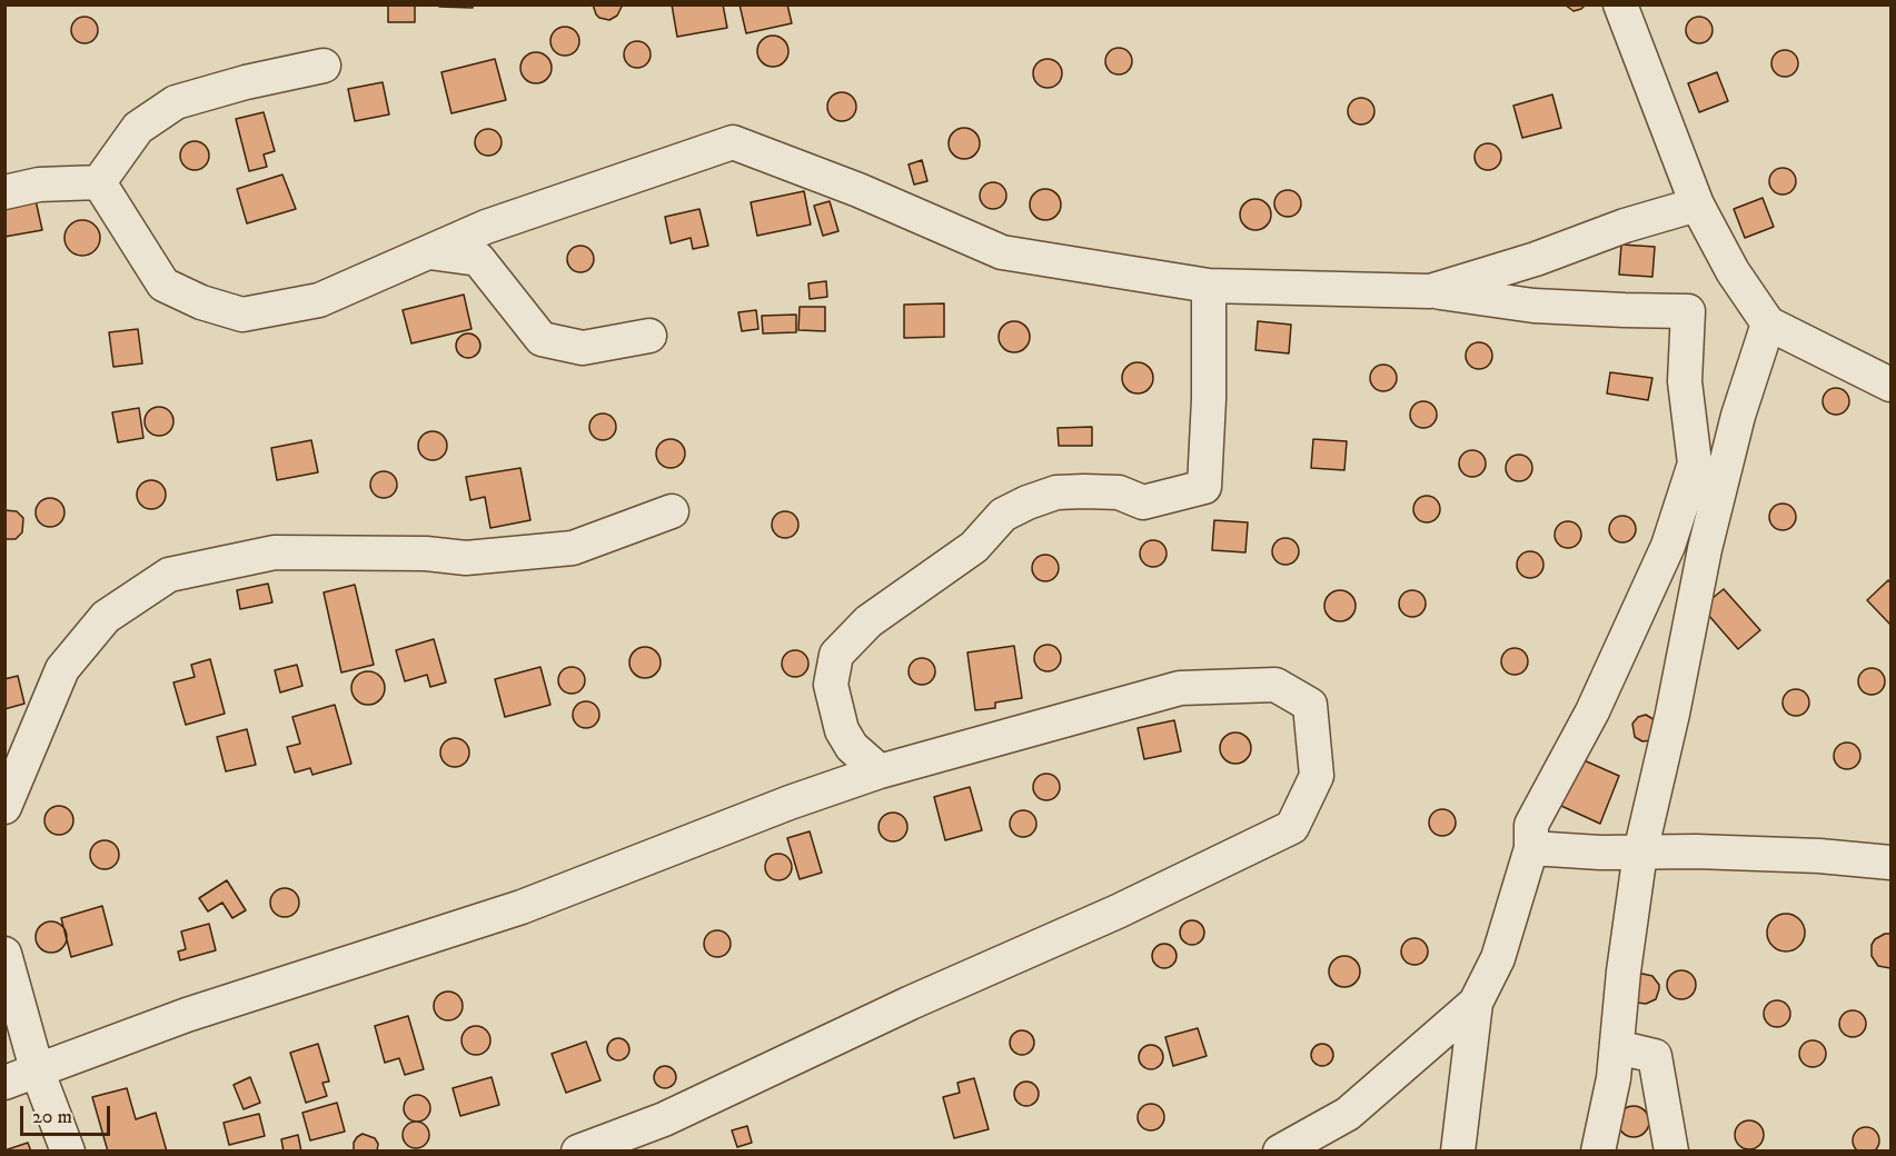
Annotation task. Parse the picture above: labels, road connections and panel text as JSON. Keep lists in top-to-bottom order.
{
  "scale_bar": "20 m"
}
